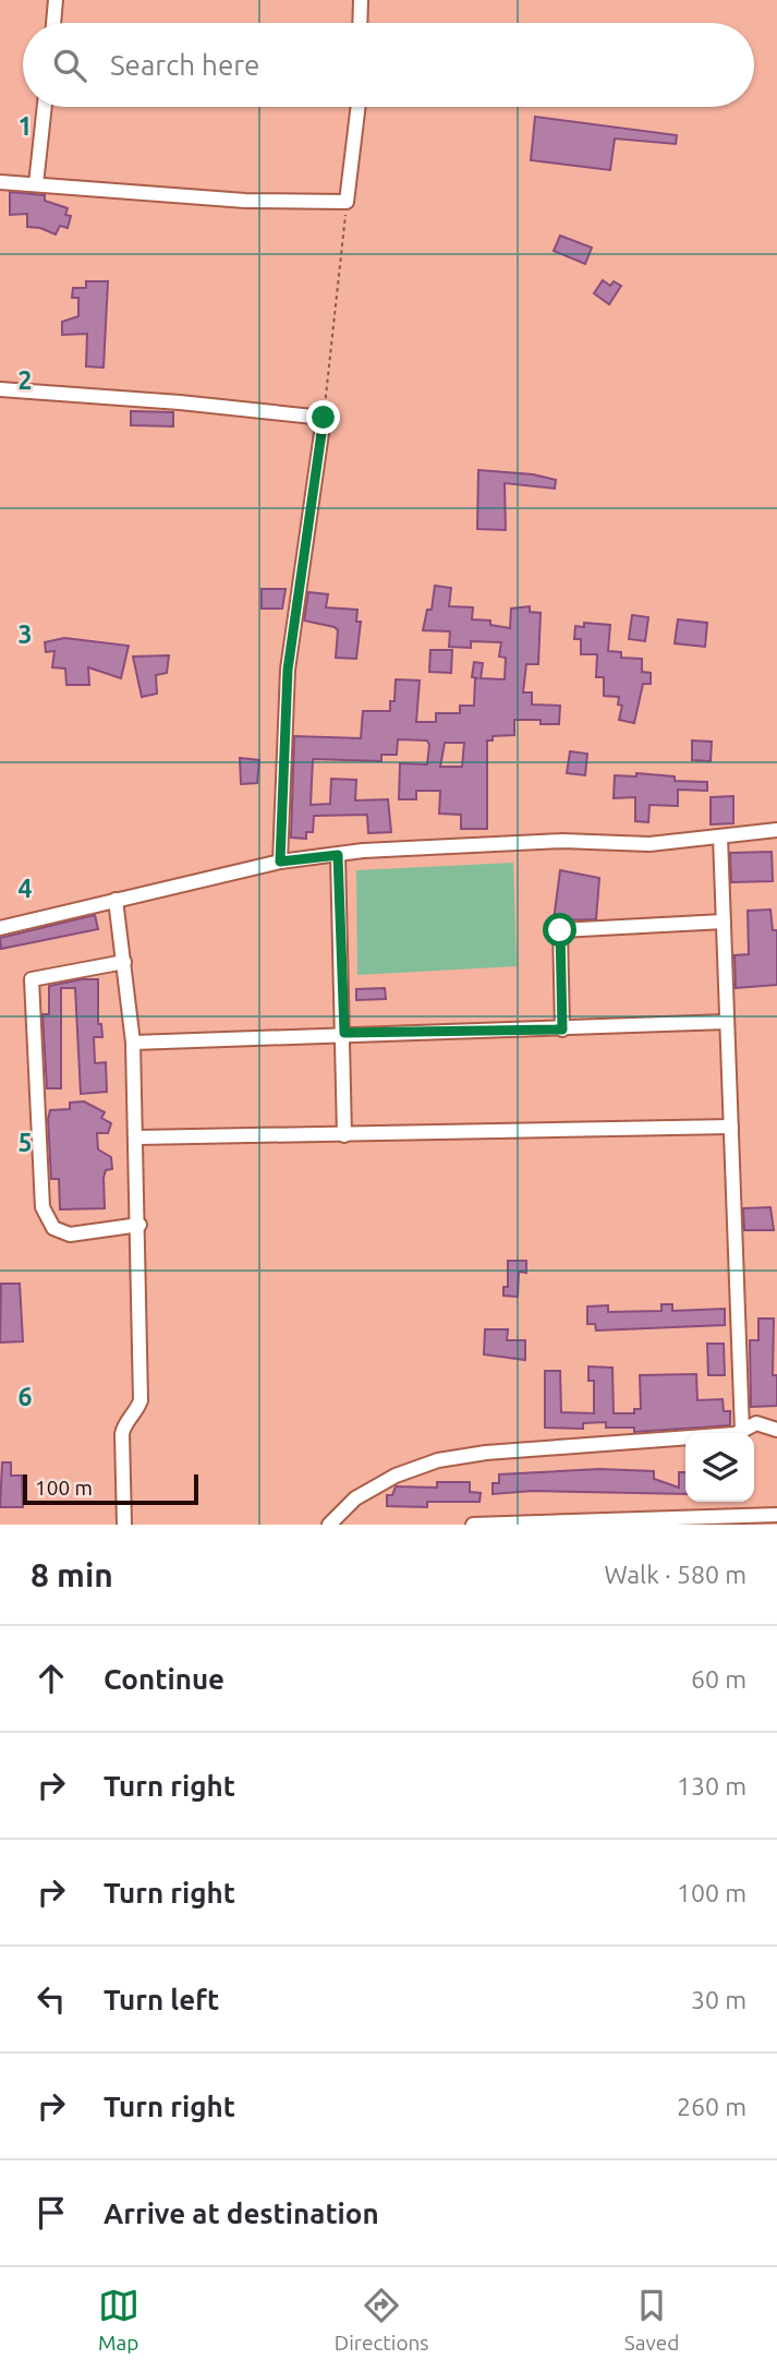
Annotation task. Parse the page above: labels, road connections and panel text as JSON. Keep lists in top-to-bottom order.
{
  "scale_bar": "100 m",
  "page": {
    "search": "Search here",
    "scale": "100 m",
    "heading": ["8 min", "Walk · 580 m"],
    "list": [
      ["Continue", "60 m"],
      ["Turn right", "130 m"],
      ["Turn right", "100 m"],
      ["Turn left", "30 m"],
      ["Turn right", "260 m"],
      "Arrive at destination"
    ],
    "nav": ["Map", "Directions", "Saved"]
  },
  "grid": {
    "rows": [
      "1",
      "2",
      "3",
      "4",
      "5",
      "6"
    ]
  }
}
